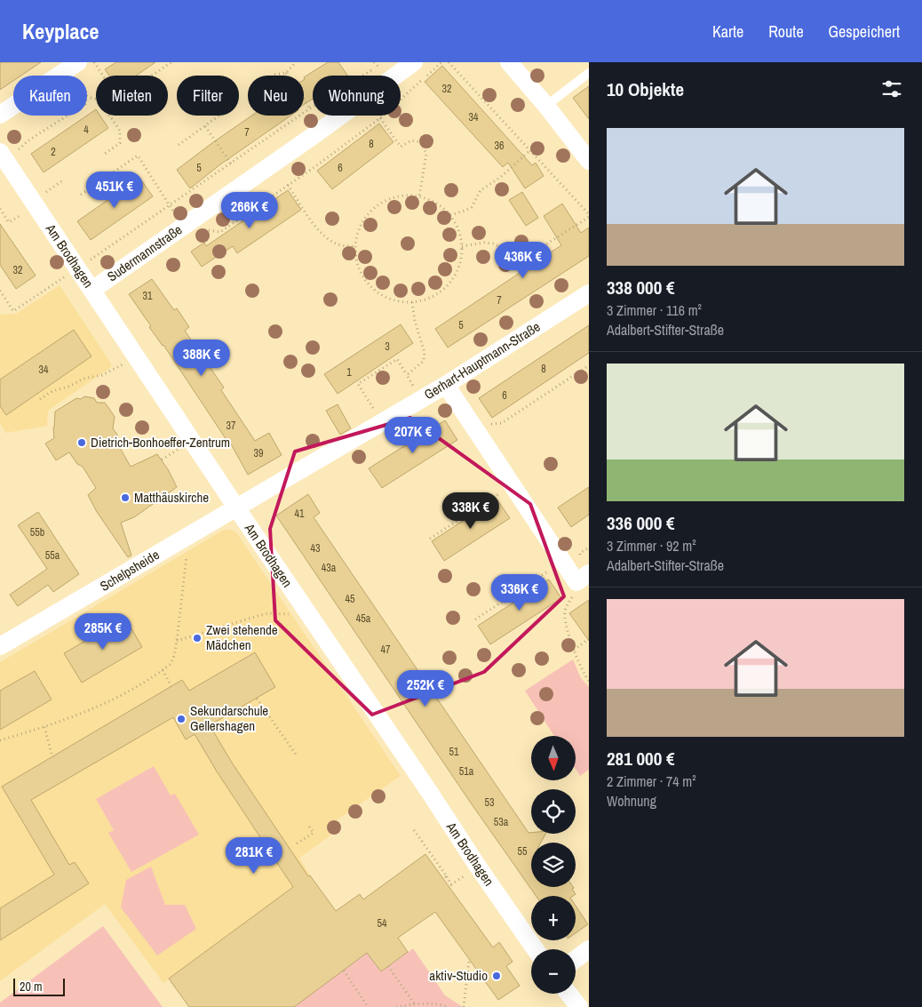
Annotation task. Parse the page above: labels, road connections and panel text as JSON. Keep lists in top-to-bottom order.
{
  "streets": {
    "street": [
      "Sudermannstraße",
      "Am Brodhagen",
      "Gerhart-Hauptmann-Straße",
      "Schelpsheide"
    ]
  },
  "crossings": [
    ["Sudermannstraße", "Am Brodhagen"],
    ["Am Brodhagen", "Gerhart-Hauptmann-Straße"],
    ["Am Brodhagen", "Schelpsheide"],
    ["Gerhart-Hauptmann-Straße", "Schelpsheide"]
  ],
  "places": [
    "Dietrich-Bonhoeffer-Zentrum",
    "Matthäuskirche",
    "Zwei stehende Mädchen",
    "Sekundarschule Gellershagen",
    "aktiv-Studio"
  ],
  "house_numbers": [
    "32",
    "34",
    "4",
    "7",
    "8",
    "36",
    "2",
    "5",
    "6",
    "32",
    "31",
    "7",
    "5",
    "3",
    "8",
    "34",
    "1",
    "6",
    "37",
    "39",
    "41",
    "55b",
    "43",
    "55a",
    "43a",
    "45",
    "45a",
    "47",
    "51",
    "51a",
    "53",
    "53a",
    "55",
    "54"
  ],
  "scale_bar": "20 m",
  "north": "bottom",
  "page": {
    "header": "Keyplace",
    "nav": ["Karte", "Route", "Gespeichert"],
    "heading": "10 Objekte",
    "chip": [
      "Kaufen",
      "Mieten",
      "Filter",
      "Neu",
      "Wohnung"
    ],
    "list": [
      {
        "name": "338 000 €",
        "note": "3 Zimmer · 116 m² · Adalbert-Stifter-Straße"
      },
      {
        "name": "336 000 €",
        "note": "3 Zimmer · 92 m² · Adalbert-Stifter-Straße"
      },
      {
        "name": "281 000 €",
        "note": "2 Zimmer · 74 m² · Wohnung"
      }
    ],
    "price": [
      "451K €",
      "266K €",
      "436K €",
      "388K €",
      "207K €",
      "338K €",
      "336K €",
      "285K €",
      "252K €",
      "281K €"
    ],
    "map_buttons": ["+", "−"],
    "scale": "20 m"
  }
}
